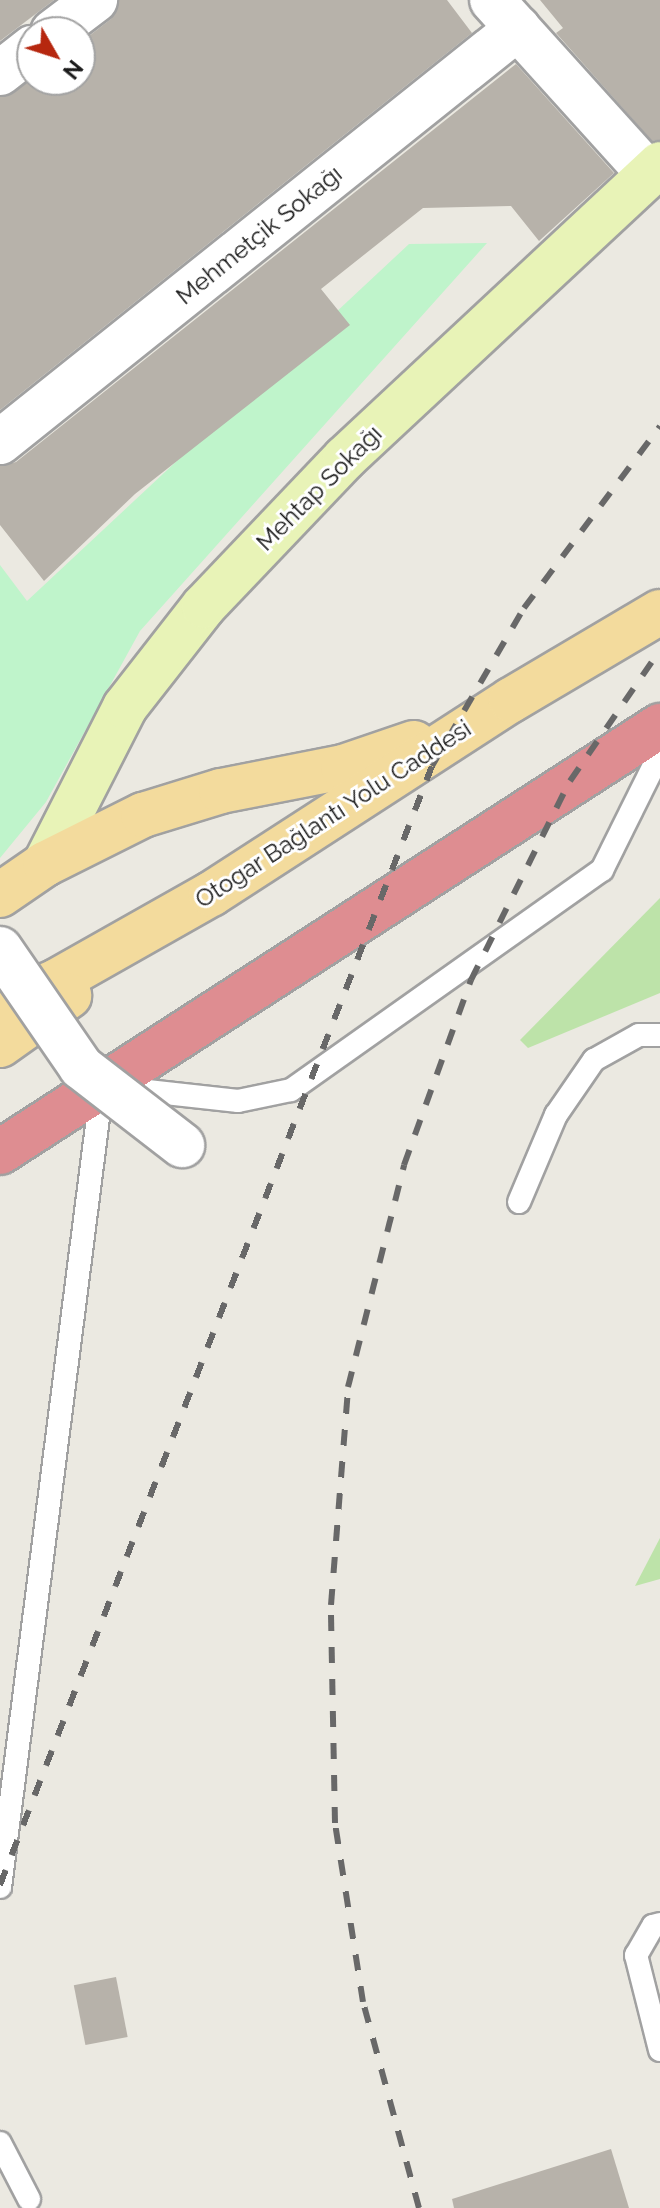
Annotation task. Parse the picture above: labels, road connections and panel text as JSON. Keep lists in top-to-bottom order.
{
  "streets": {
    "main road": ["Otogar Bağlantı Yolu Caddesi"],
    "street": ["Mehmetçik Sokağı", "Mehtap Sokağı"]
  },
  "north": "bottom right"
}
